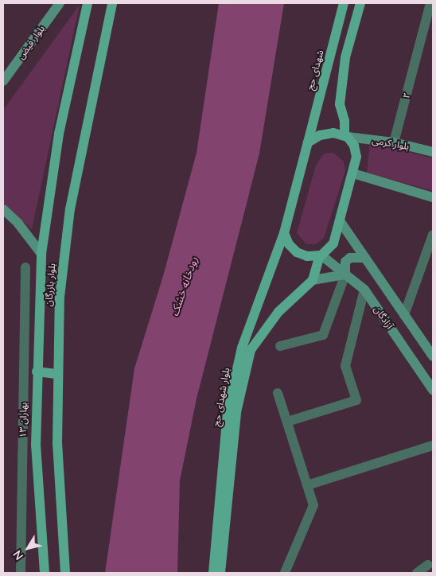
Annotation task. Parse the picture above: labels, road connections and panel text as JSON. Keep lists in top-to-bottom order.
{
  "streets": {
    "main road": [
      "بلوار فیض",
      "شهدای حج",
      "بلوار کرمی",
      "بلوار بازرگان",
      "آزادگان",
      "بلوار شهدای حج"
    ],
    "street": ["۲", "بهاران ۱۳"]
  },
  "crossings": [
    ["شهدای حج", "بلوار شهدای حج"],
    ["۲", "بلوار کرمی"]
  ],
  "water": ["رودخانه خشک"],
  "north": "bottom left"
}
